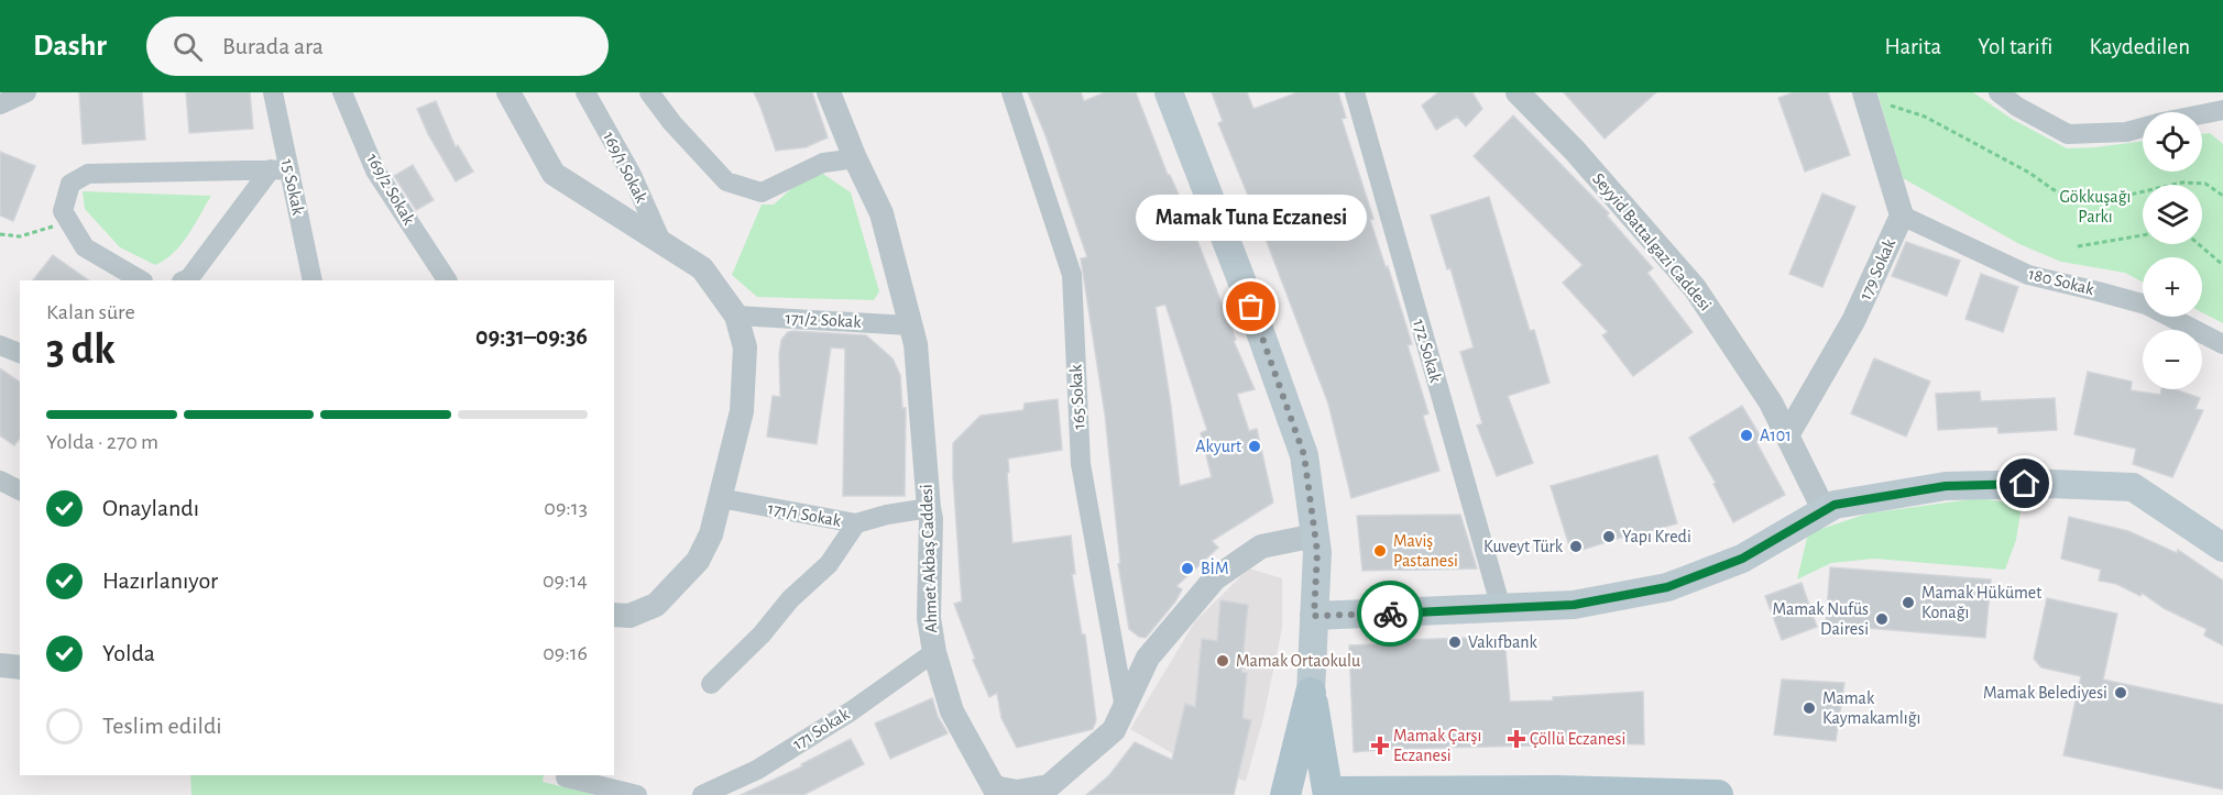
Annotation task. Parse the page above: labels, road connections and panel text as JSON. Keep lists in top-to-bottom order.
{
  "streets": {
    "street": [
      "169/1 Sokak",
      "15 Sokak",
      "169/2 Sokak",
      "Seyyid Battalgazi Caddesi",
      "179 Sokak",
      "180 Sokak",
      "171/2 Sokak",
      "172 Sokak",
      "165 Sokak",
      "171/1 Sokak",
      "Ahmet Akbaş Caddesi",
      "171 Sokak"
    ]
  },
  "crossings": [
    ["Seyyid Battalgazi Caddesi", "179 Sokak"],
    ["179 Sokak", "180 Sokak"],
    ["171/2 Sokak", "Ahmet Akbaş Caddesi"],
    ["165 Sokak", "Ahmet Akbaş Caddesi"],
    ["171/1 Sokak", "Ahmet Akbaş Caddesi"],
    ["Ahmet Akbaş Caddesi", "171 Sokak"]
  ],
  "parks": ["Gökkuşağı Parkı"],
  "places": {
    "other": [
      "Mamak Tuna Eczanesi",
      "A101",
      "Akyurt",
      "Yapı Kredi",
      "Kuveyt Türk",
      "Maviş Pastanesi",
      "BİM",
      "Mamak Hükümet Konağı",
      "Mamak Nufüs Dairesi",
      "Vakıfbank",
      "Mamak Ortaokulu",
      "Mamak Belediyesi",
      "Mamak Kaymakamlığı"
    ],
    "health": ["Çöllü Eczanesi", "Mamak Çarşı Eczanesi"]
  },
  "page": {
    "header": "Dashr",
    "search": "Burada ara",
    "nav": ["Harita", "Yol tarifi", "Kaydedilen"],
    "map_buttons": ["+", "−"],
    "bubble": "Mamak Tuna Eczanesi",
    "heading": ["3 dk", "Kalan süre", "09:31–09:36"],
    "bar": "Yolda · 270 m",
    "list": [
      ["Onaylandı", "09:13"],
      ["Hazırlanıyor", "09:14"],
      ["Yolda", "09:16"],
      "Teslim edildi"
    ]
  }
}
